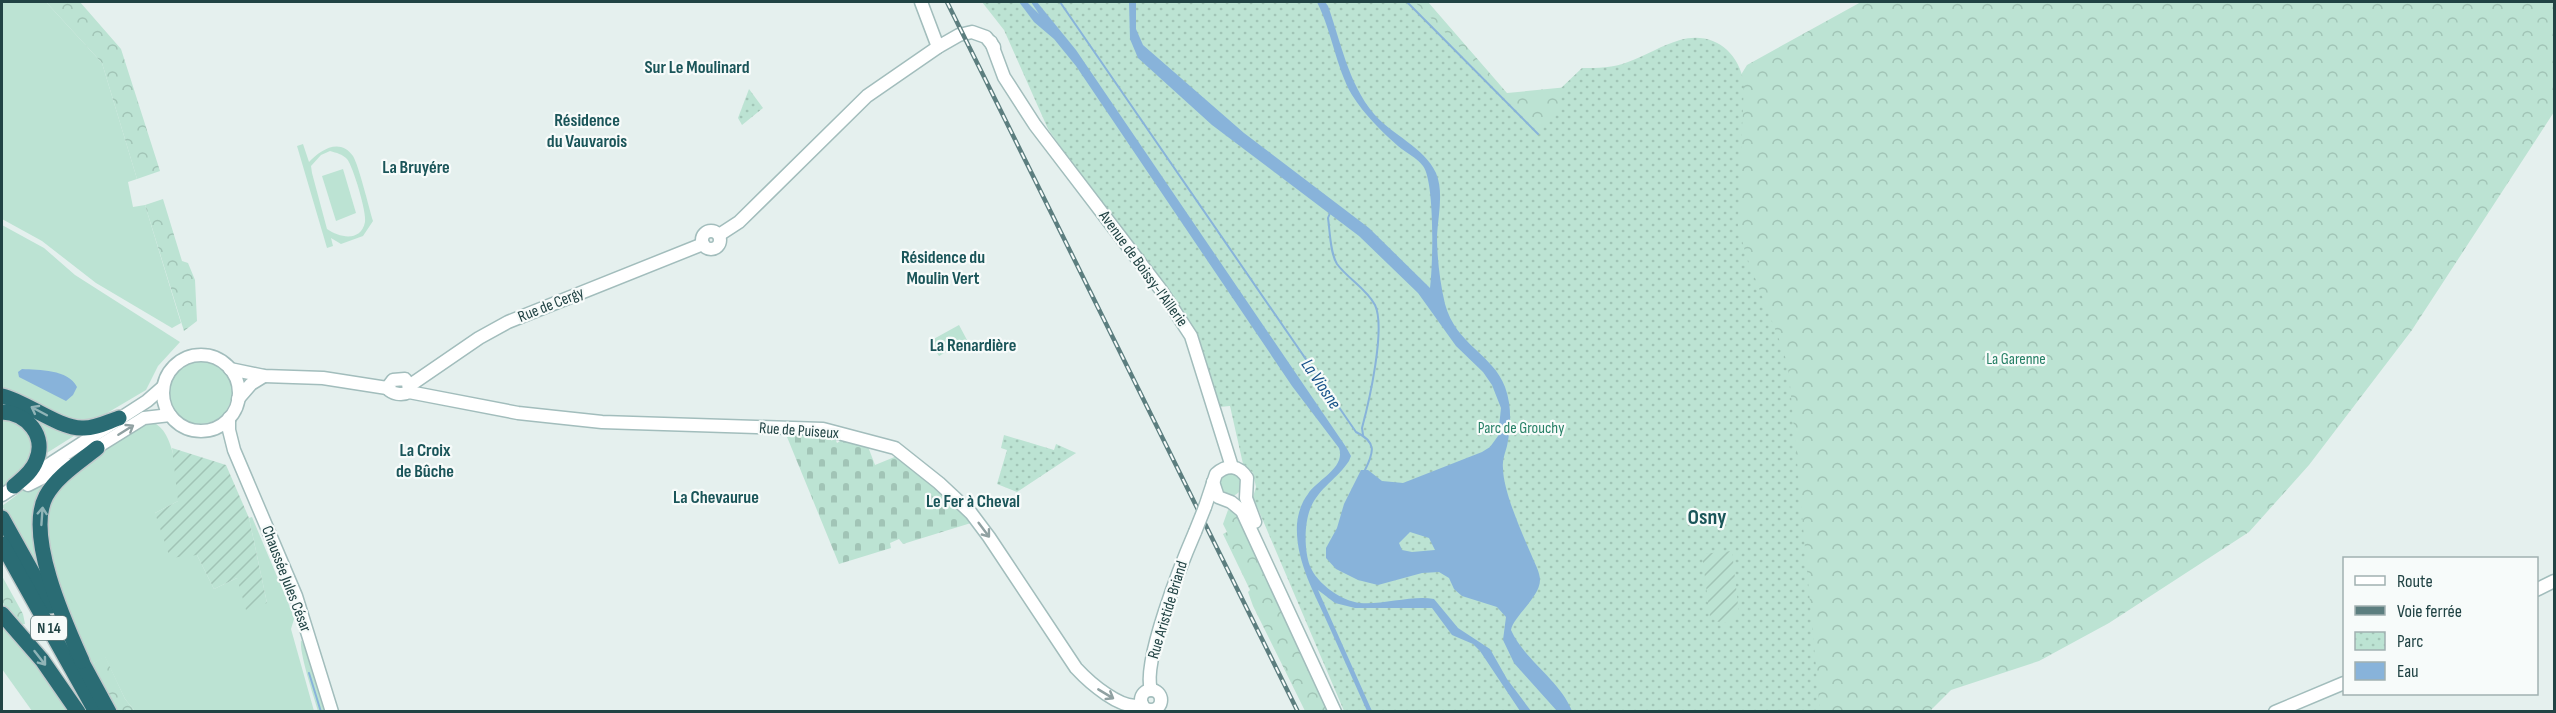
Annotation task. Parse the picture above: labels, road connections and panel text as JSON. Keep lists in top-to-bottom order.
{
  "streets": {
    "highway": ["N 14"],
    "street": [
      "Avenue de Boissy-l'Aillerie",
      "Rue de Cergy",
      "Rue de Puiseux",
      "Chaussée Jules César",
      "Rue Aristide Briand"
    ]
  },
  "crossings": [
    ["Avenue de Boissy-l'Aillerie", "Rue de Cergy"],
    ["Avenue de Boissy-l'Aillerie", "Rue Aristide Briand"],
    ["Rue de Cergy", "Rue de Puiseux"],
    ["Rue de Puiseux", "Rue Aristide Briand"]
  ],
  "one_way": ["Rue de Puiseux"],
  "districts": [
    "Sur Le Moulinard",
    "Résidence du Vauvarois",
    "La Bruyére",
    "Résidence du Moulin Vert",
    "La Renardière",
    "La Croix de Bûche",
    "La Chevaurue",
    "Le Fer à Cheval",
    "Osny"
  ],
  "water": ["La Viosne"],
  "parks": ["La Garenne", "Parc de Grouchy"],
  "legend": [
    "Route",
    "Voie ferrée",
    "Parc",
    "Eau"
  ]
}
